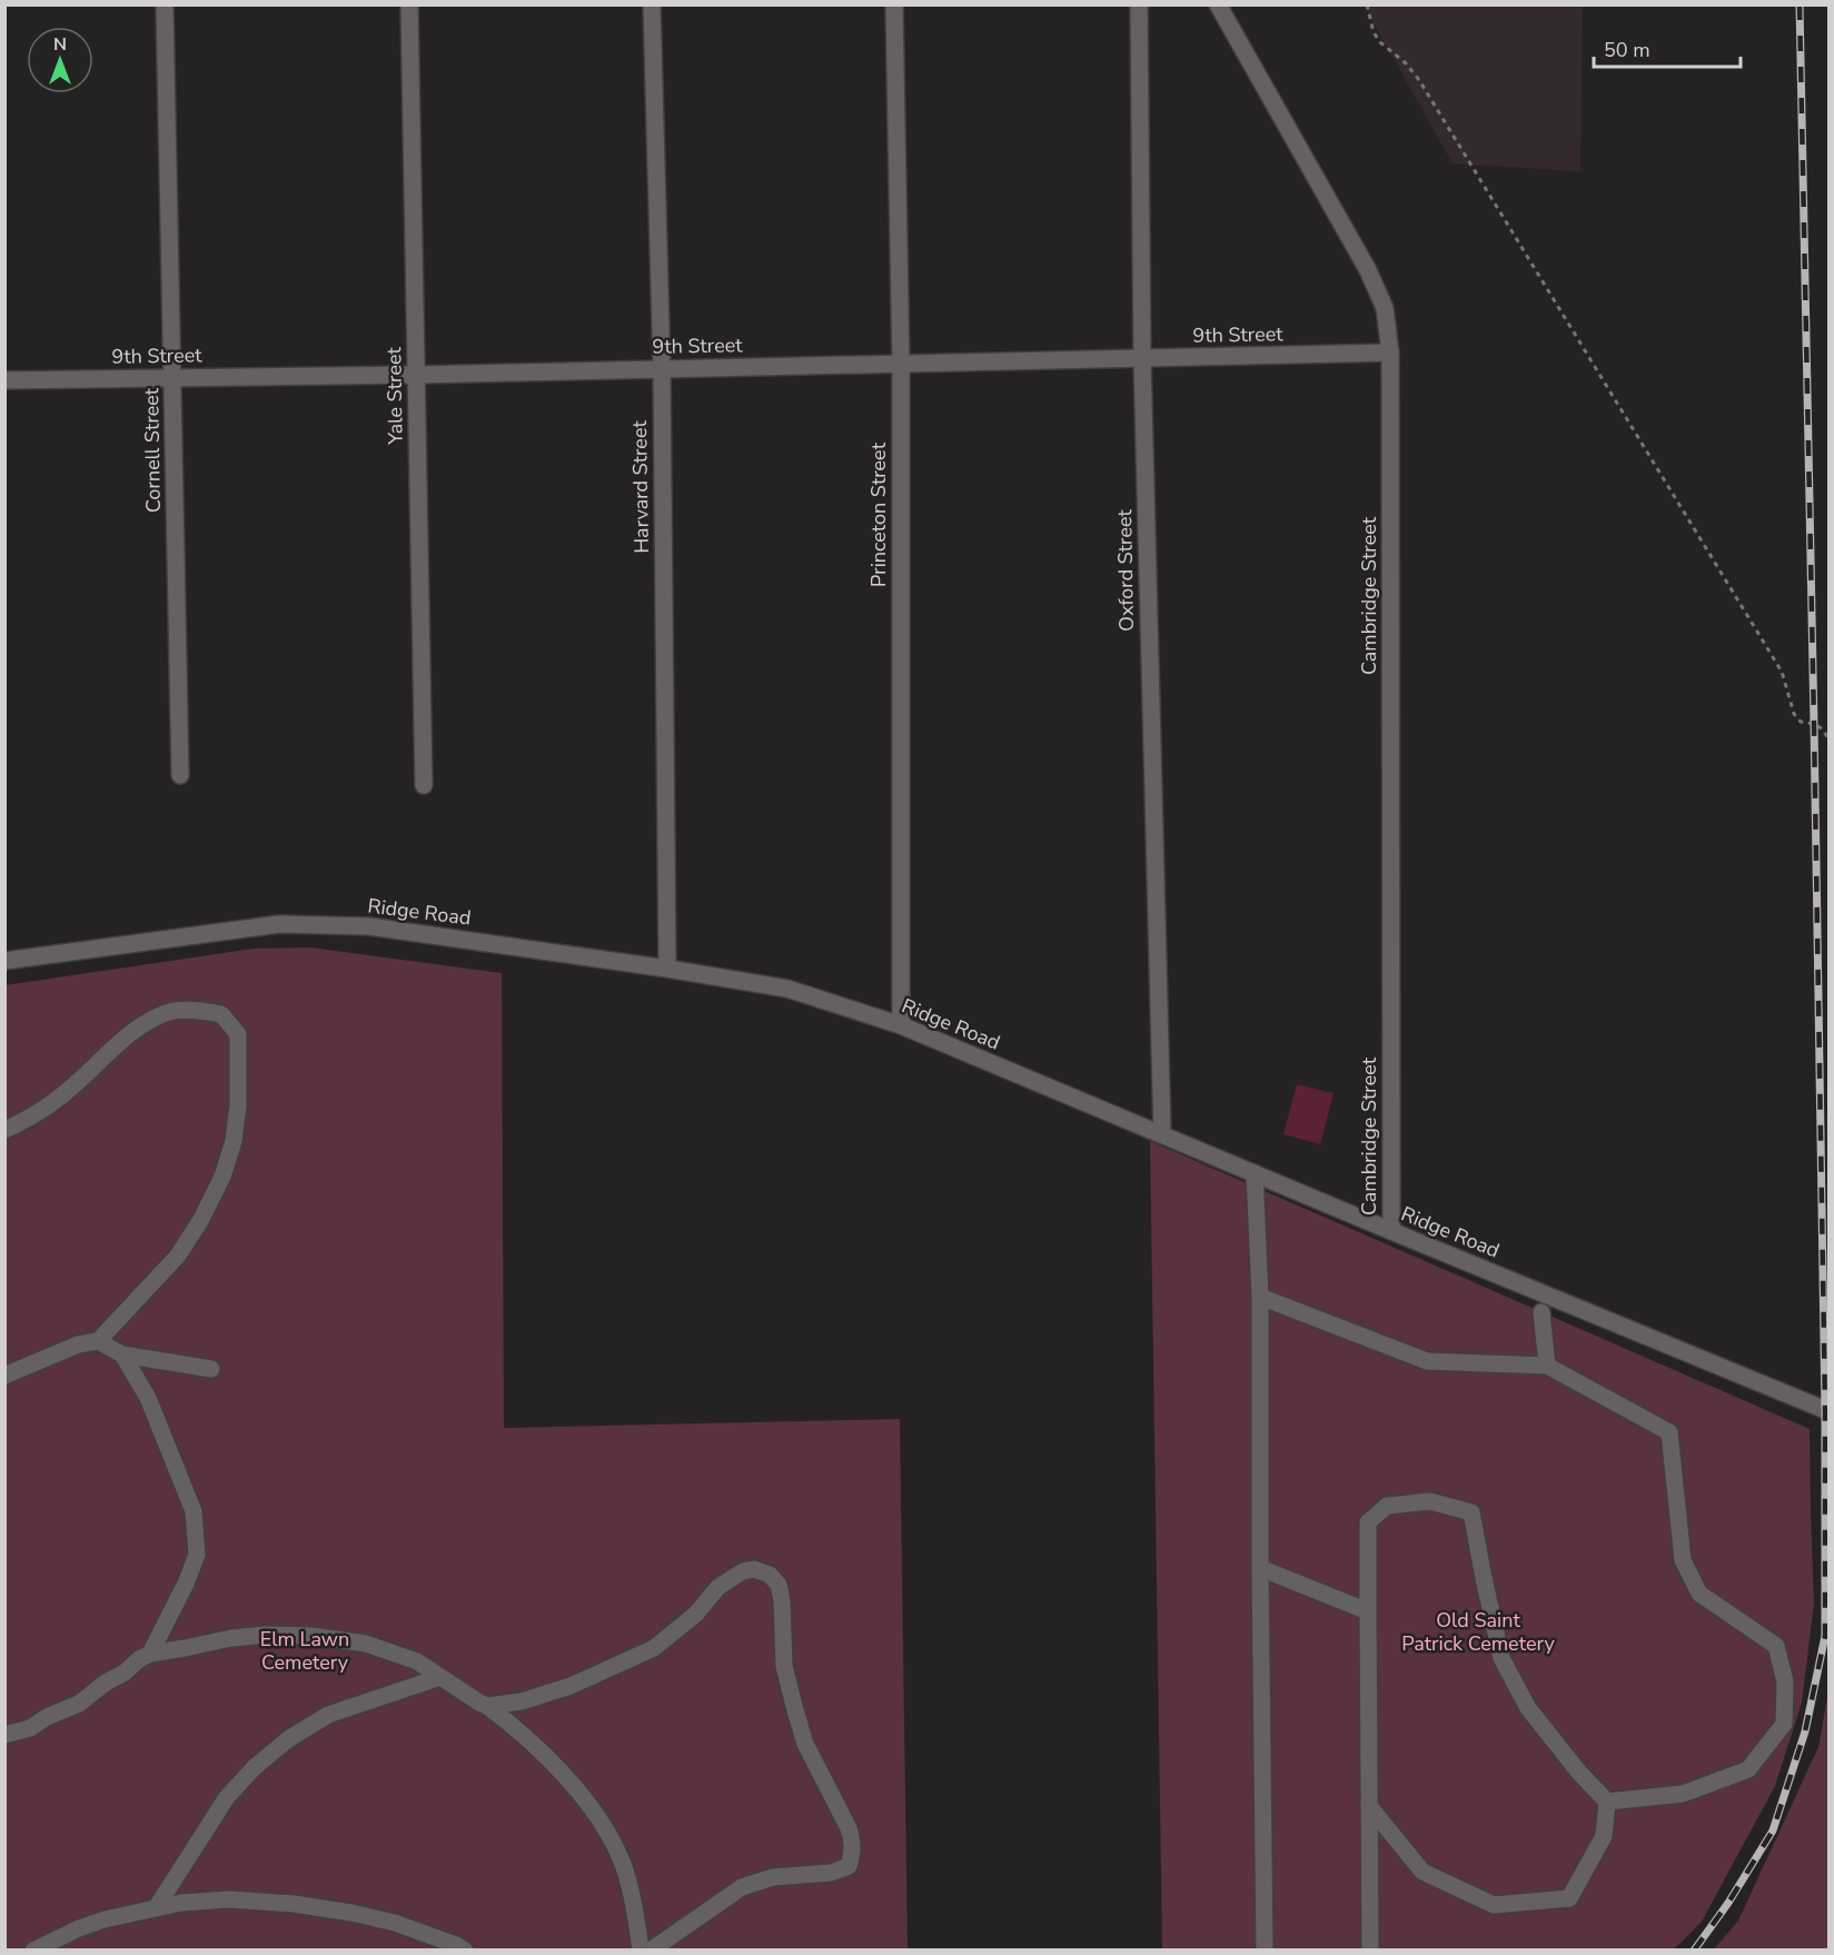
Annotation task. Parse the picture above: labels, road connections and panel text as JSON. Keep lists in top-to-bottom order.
{
  "streets": {
    "street": [
      "9th Street",
      "Yale Street",
      "Cornell Street",
      "Harvard Street",
      "Princeton Street",
      "Oxford Street",
      "Cambridge Street",
      "Ridge Road"
    ]
  },
  "crossings": [
    ["9th Street", "Yale Street"],
    ["9th Street", "Cornell Street"],
    ["9th Street", "Harvard Street"],
    ["9th Street", "Princeton Street"],
    ["9th Street", "Oxford Street"],
    ["9th Street", "Cambridge Street"],
    ["Harvard Street", "Ridge Road"],
    ["Princeton Street", "Ridge Road"],
    ["Oxford Street", "Ridge Road"],
    ["Cambridge Street", "Ridge Road"]
  ],
  "parks": ["Old Saint Patrick Cemetery", "Elm Lawn Cemetery"],
  "scale_bar": "50 m",
  "north": "top"
}
